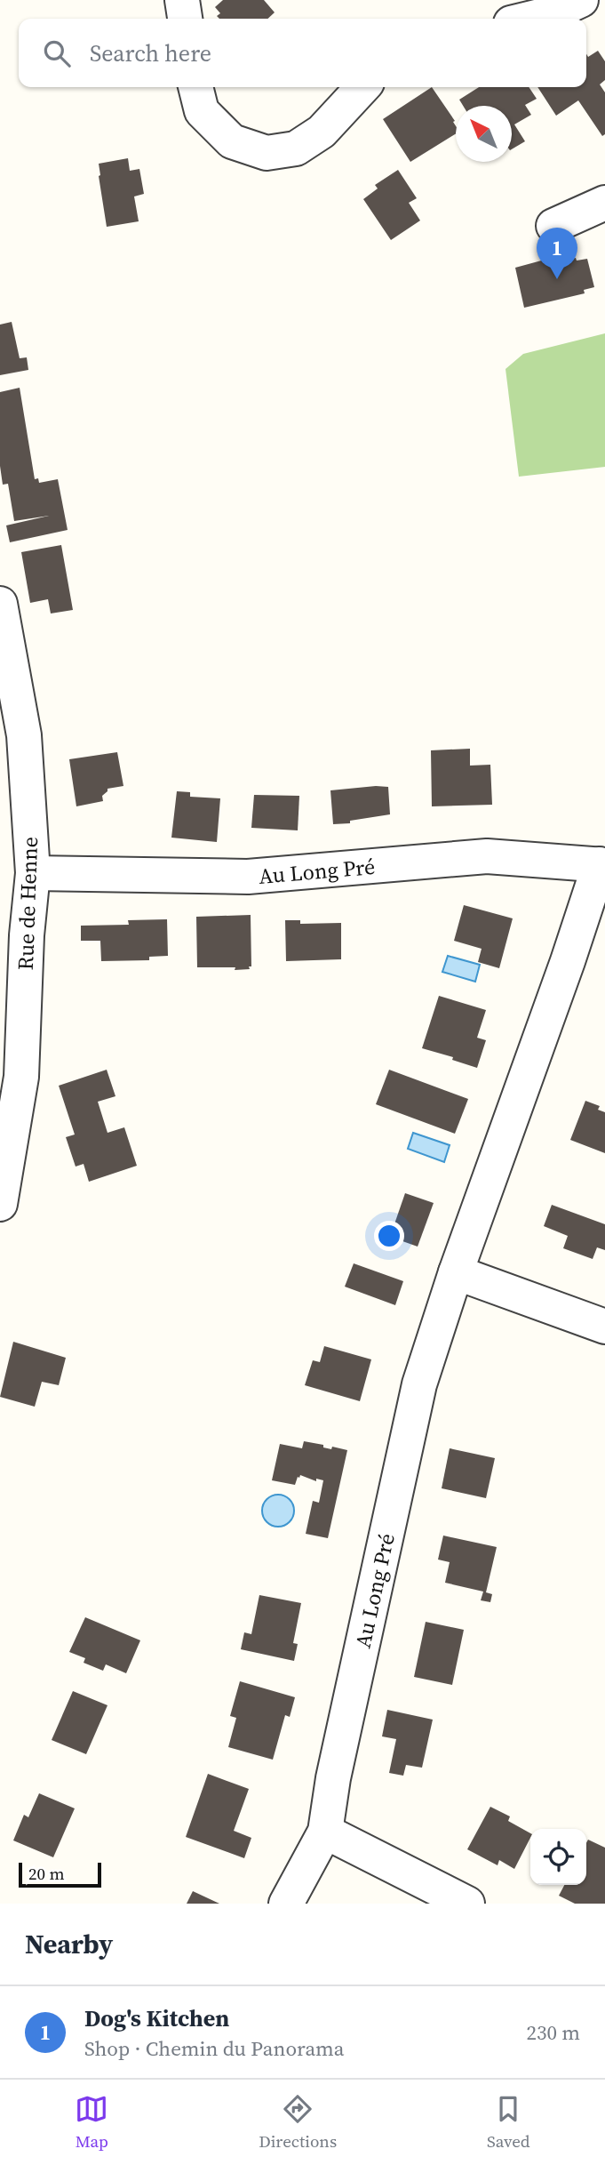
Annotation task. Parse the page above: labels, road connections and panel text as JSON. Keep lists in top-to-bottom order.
{
  "streets": {
    "street": ["Au Long Pré", "Rue de Henne"]
  },
  "crossings": [
    ["Au Long Pré", "Rue de Henne"]
  ],
  "scale_bar": "20 m",
  "north": "top left",
  "page": {
    "search": "Search here",
    "pins": "1",
    "scale": "20 m",
    "heading": "Nearby",
    "list": [
      {
        "mark": "1",
        "name": "Dog's Kitchen",
        "note": "Shop · Chemin du Panorama",
        "value": "230 m"
      }
    ],
    "nav": ["Map", "Directions", "Saved"]
  }
}
